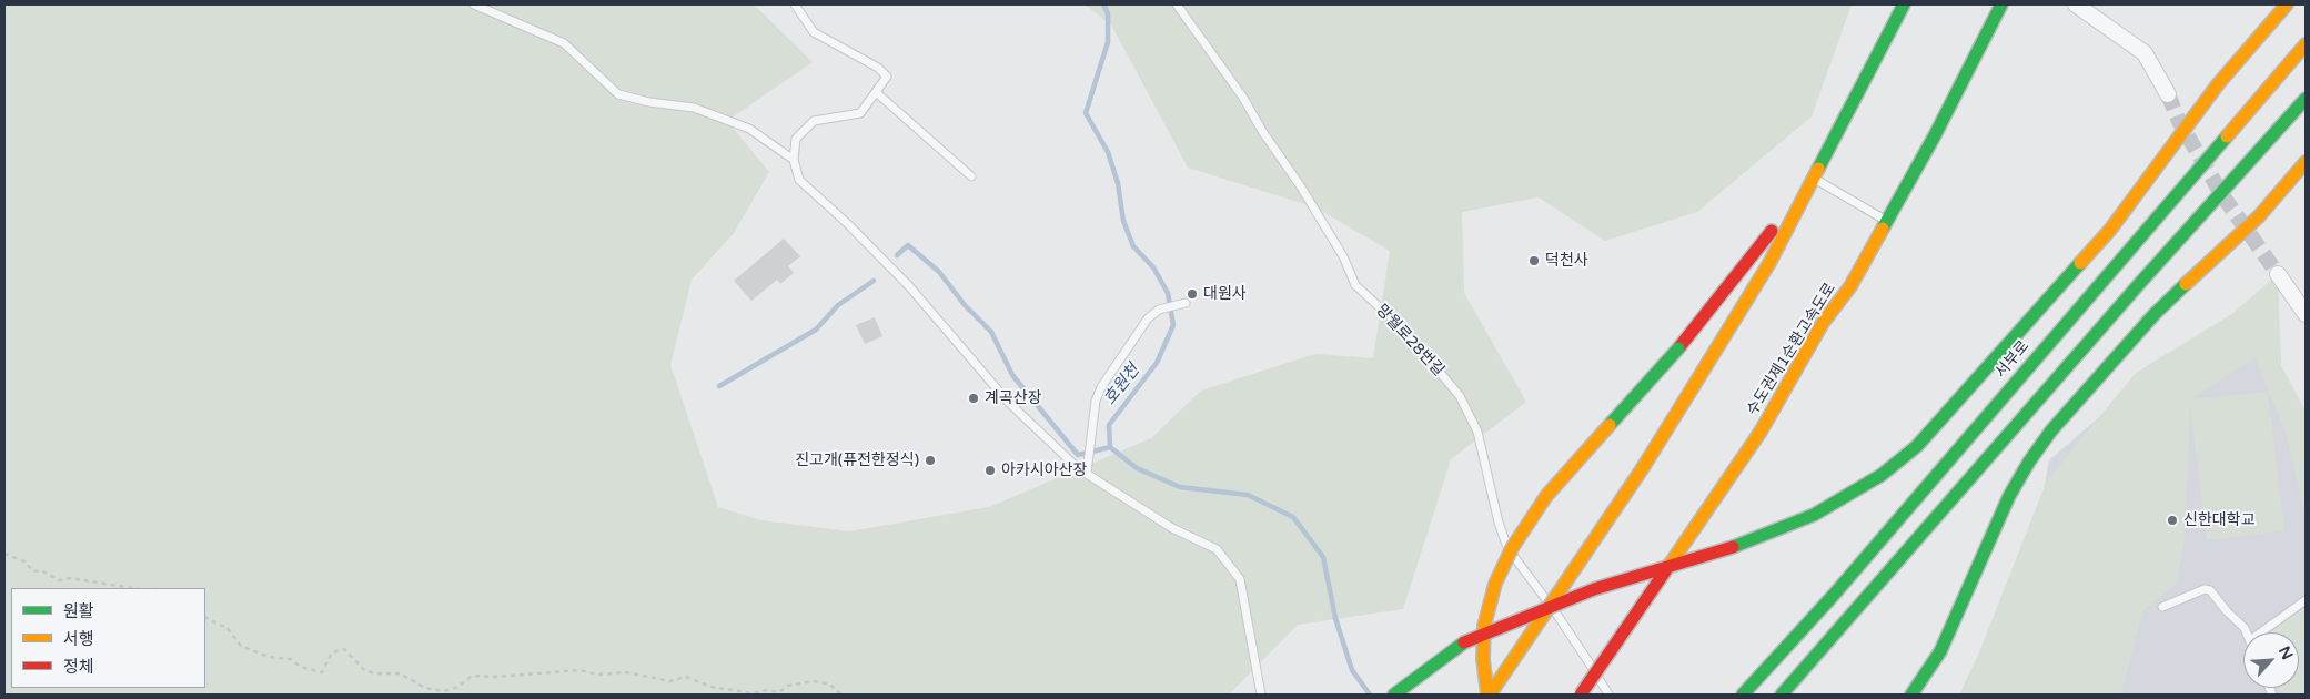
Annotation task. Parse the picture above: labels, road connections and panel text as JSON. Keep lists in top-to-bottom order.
{
  "streets": {
    "highway": ["수도권제1순환고속도로", "서부로"],
    "lane": ["망월로28번길"]
  },
  "water": ["호원천"],
  "places": [
    "덕천사",
    "대원사",
    "계곡산장",
    "진고개(퓨전한정식)",
    "아카시아산장",
    "신한대학교"
  ],
  "legend": ["원활", "서행", "정체"],
  "north": "top right"
}
